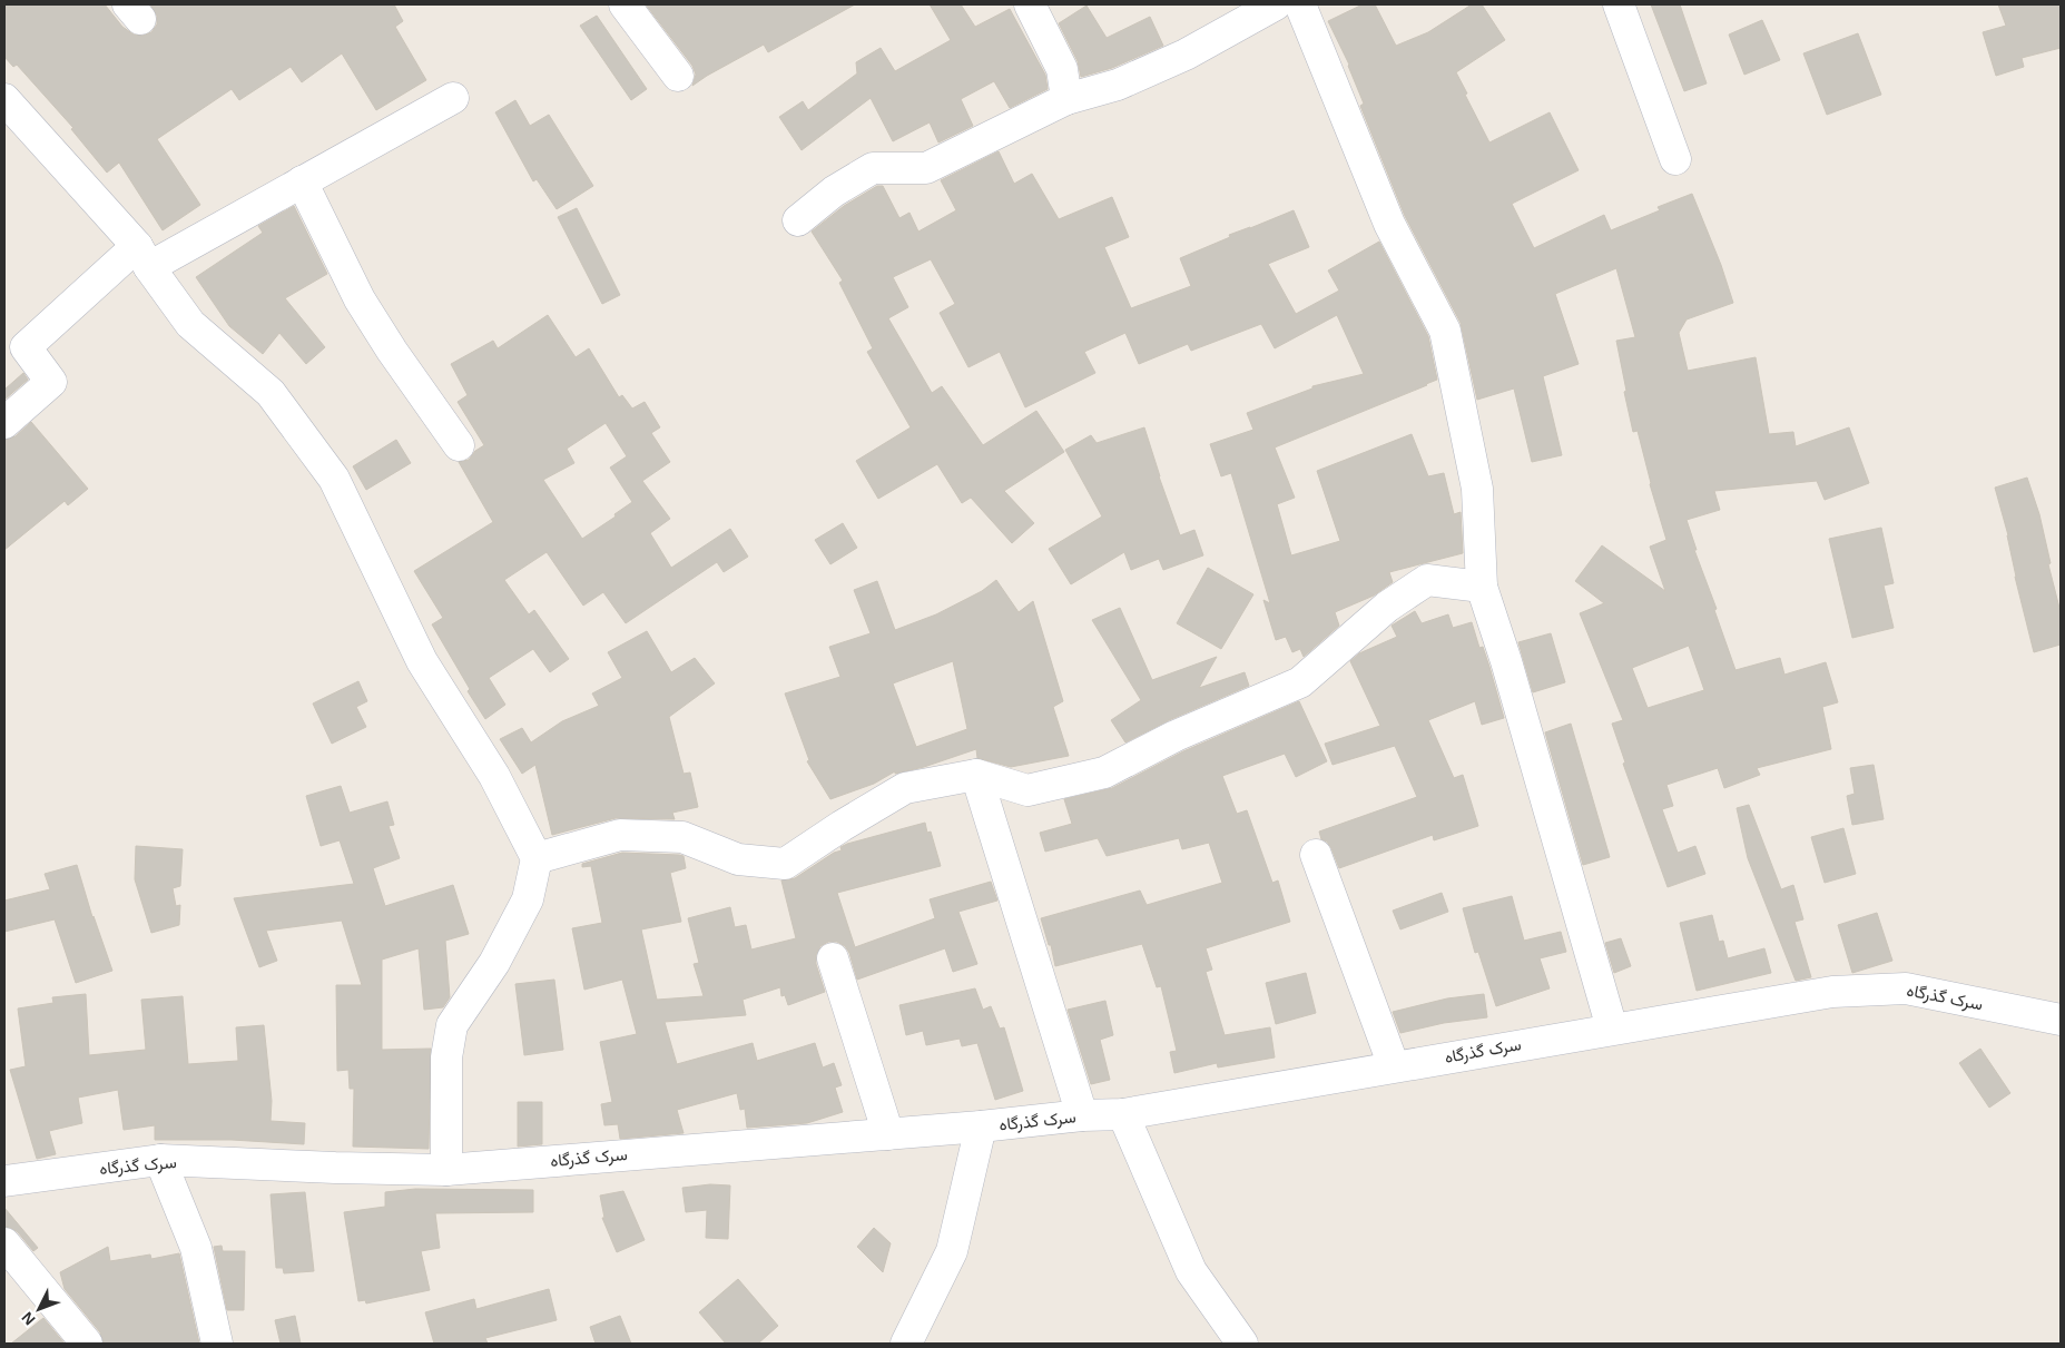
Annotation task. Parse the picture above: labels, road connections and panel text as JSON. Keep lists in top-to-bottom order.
{
  "streets": {
    "street": ["سرک گذرگاه"]
  },
  "north": "bottom left"
}
